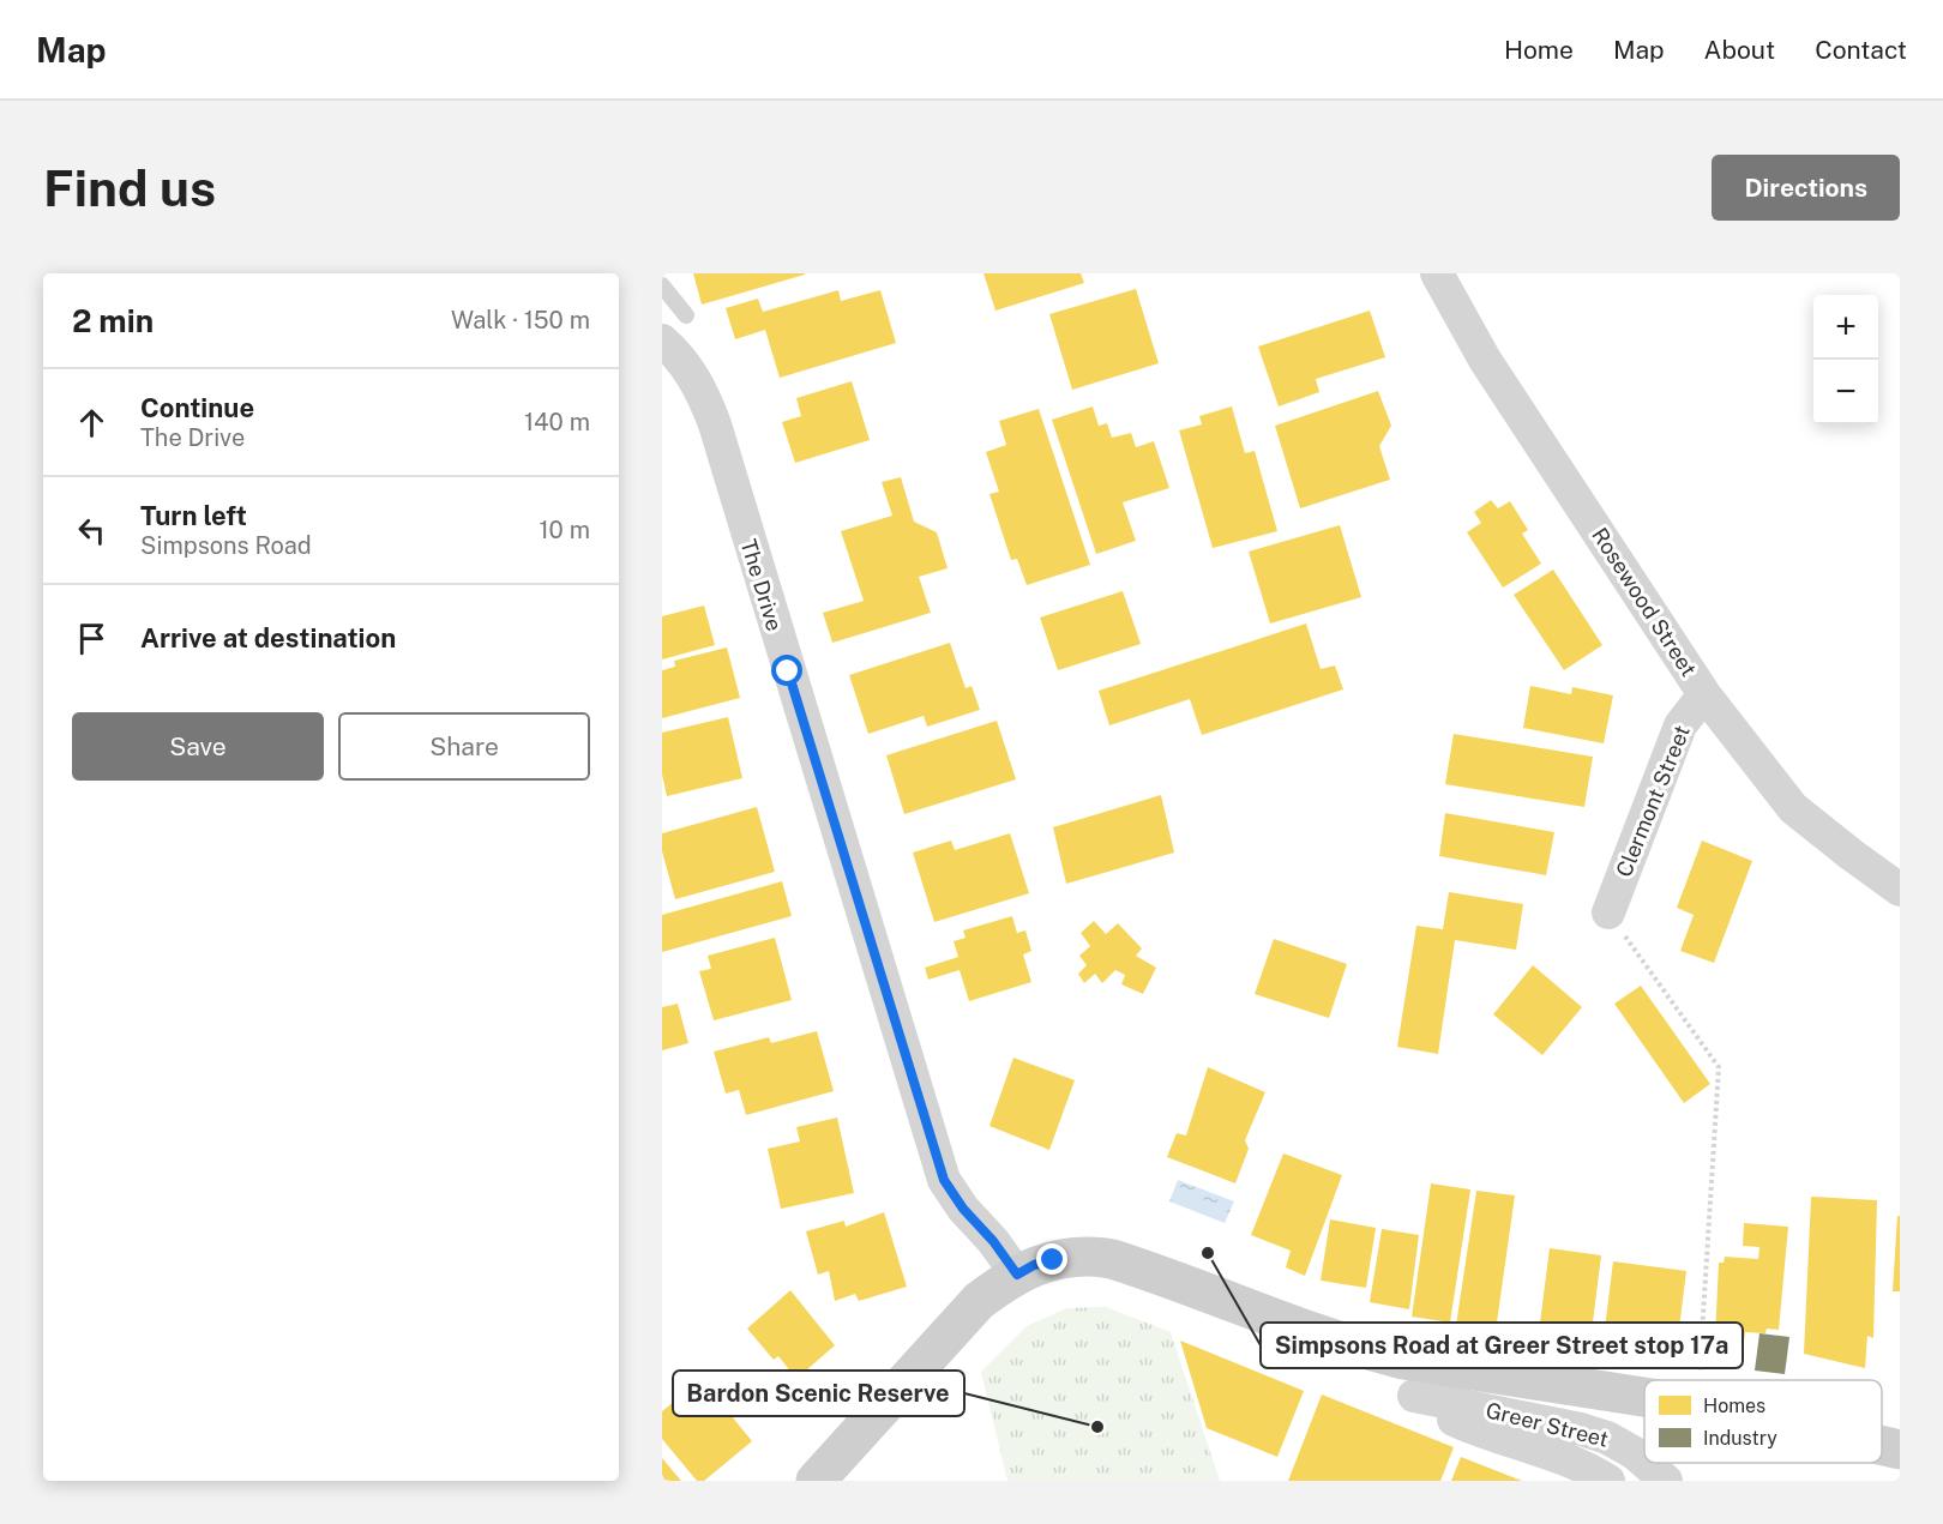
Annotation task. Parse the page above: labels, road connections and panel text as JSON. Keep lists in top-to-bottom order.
{
  "streets": {
    "street": [
      "The Drive",
      "Rosewood Street",
      "Clermont Street",
      "Greer Street"
    ]
  },
  "crossings": [
    ["Rosewood Street", "Clermont Street"]
  ],
  "places": ["Simpsons Road at Greer Street stop 17a", "Bardon Scenic Reserve"],
  "legend": ["Homes", "Industry"],
  "page": {
    "header": "Map",
    "nav": [
      "Home",
      "Map",
      "About",
      "Contact"
    ],
    "buttons": [
      "Directions",
      ["Save", "Share"]
    ],
    "title": "Find us",
    "heading": ["2 min", "Walk · 150 m"],
    "map_buttons": ["+", "−"],
    "list": [
      ["Continue", "The Drive", "140 m"],
      ["Turn left", "Simpsons Road", "10 m"],
      "Arrive at destination"
    ]
  }
}
